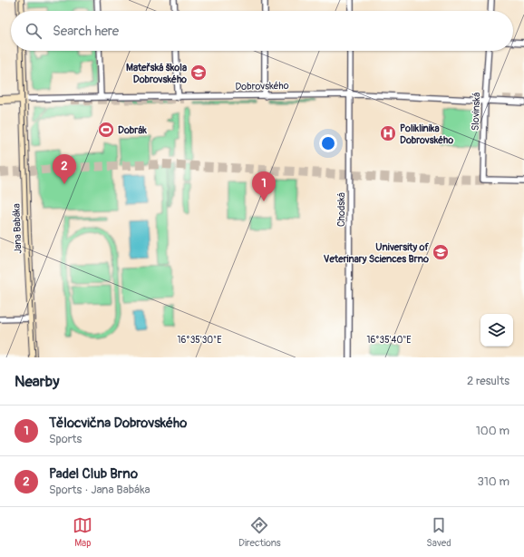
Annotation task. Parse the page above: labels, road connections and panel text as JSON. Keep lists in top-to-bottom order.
{
  "streets": {
    "street": [
      "Dobrovského",
      "Slovinská",
      "Chodská",
      "Jana Babáka"
    ]
  },
  "crossings": [
    ["Dobrovského", "Slovinská"],
    ["Dobrovského", "Chodská"],
    ["Dobrovského", "Jana Babáka"]
  ],
  "places": {
    "school or university": ["Mateřská škola Dobrovského", "University of Veterinary Sciences Brno"],
    "sports": ["Dobrák"],
    "hospital": ["Poliklinika Dobrovského"]
  },
  "page": {
    "search": "Search here",
    "pins": ["2", "1"],
    "heading": ["Nearby", "2 results"],
    "list": [
      {
        "mark": "1",
        "name": "Tělocvična Dobrovského",
        "note": "Sports",
        "value": "100 m"
      },
      {
        "mark": "2",
        "name": "Padel Club Brno",
        "note": "Sports · Jana Babáka",
        "value": "310 m"
      }
    ],
    "nav": ["Map", "Directions", "Saved"]
  },
  "coordinates": ["16°35'30\"E", "16°35'40\"E"]
}
